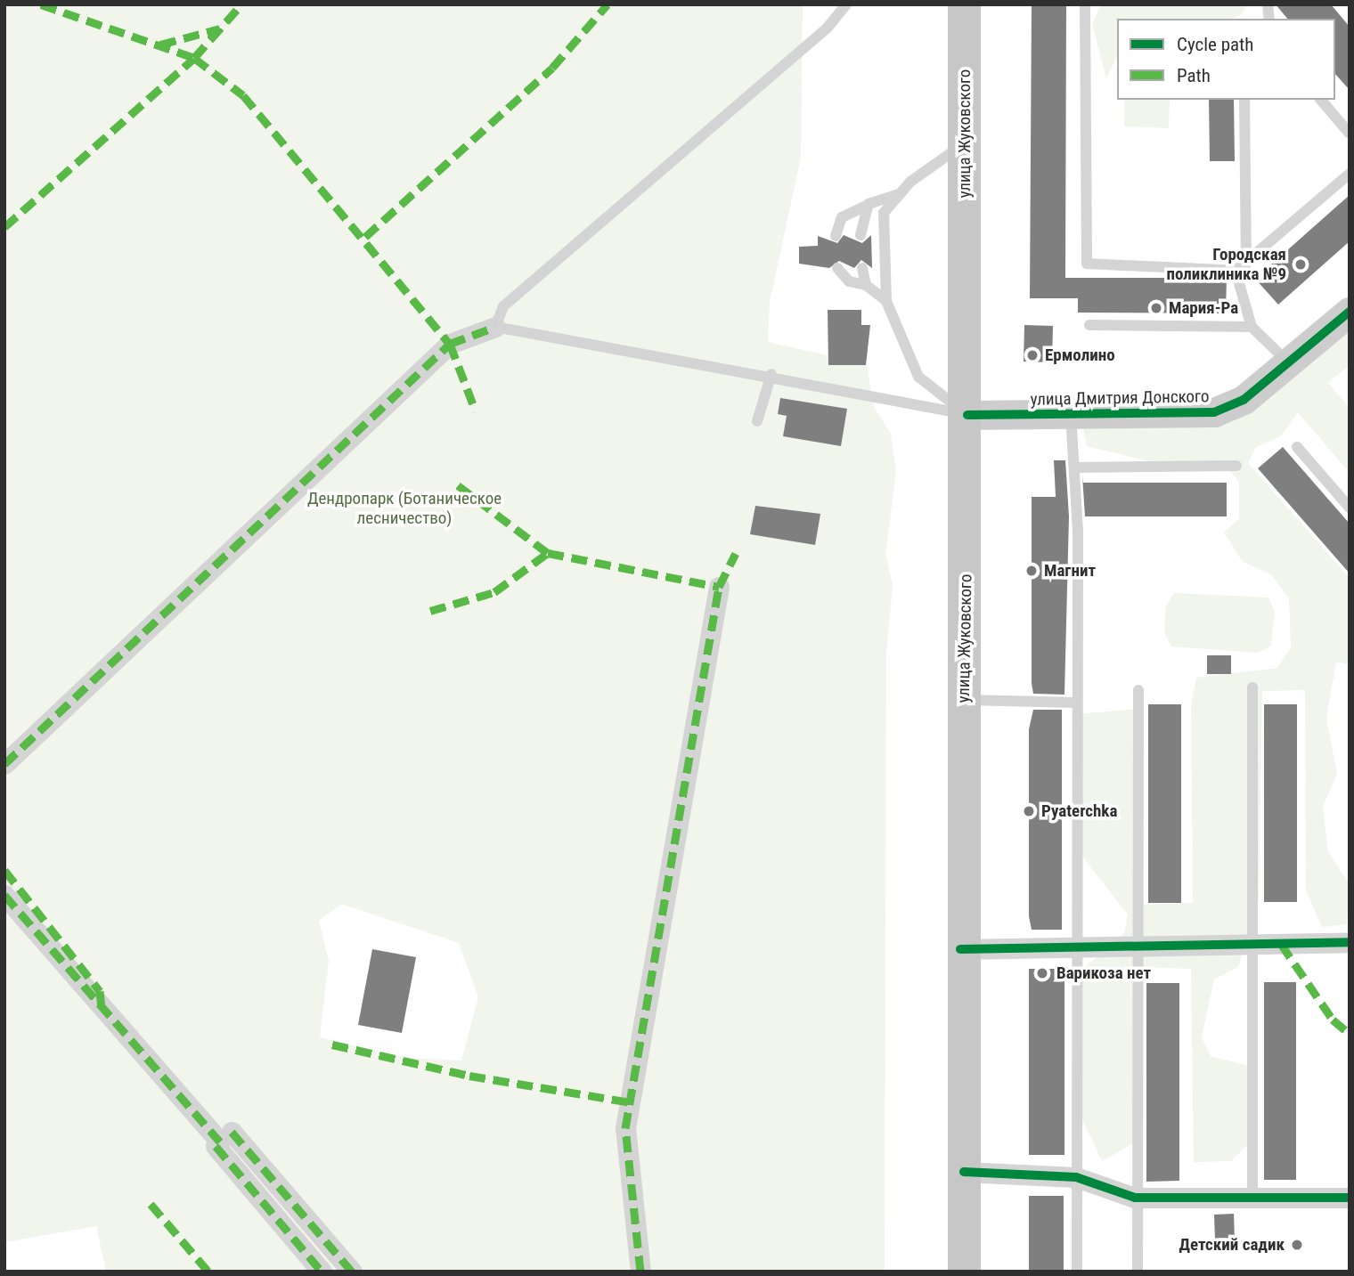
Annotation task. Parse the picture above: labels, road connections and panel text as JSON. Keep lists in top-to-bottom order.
{
  "streets": {
    "main road": ["улица Жуковского"],
    "street": ["улица Дмитрия Донского"]
  },
  "crossings": [
    ["улица Жуковского", "улица Дмитрия Донского"]
  ],
  "parks": ["Дендропарк (Ботаническое лесничество)"],
  "places": [
    "Городская поликлиника №9",
    "Мария-Ра",
    "Ермолино",
    "Магнит",
    "Pyaterchka",
    "Варикоза нет",
    "Детский садик"
  ],
  "legend": ["Cycle path", "Path"]
}
